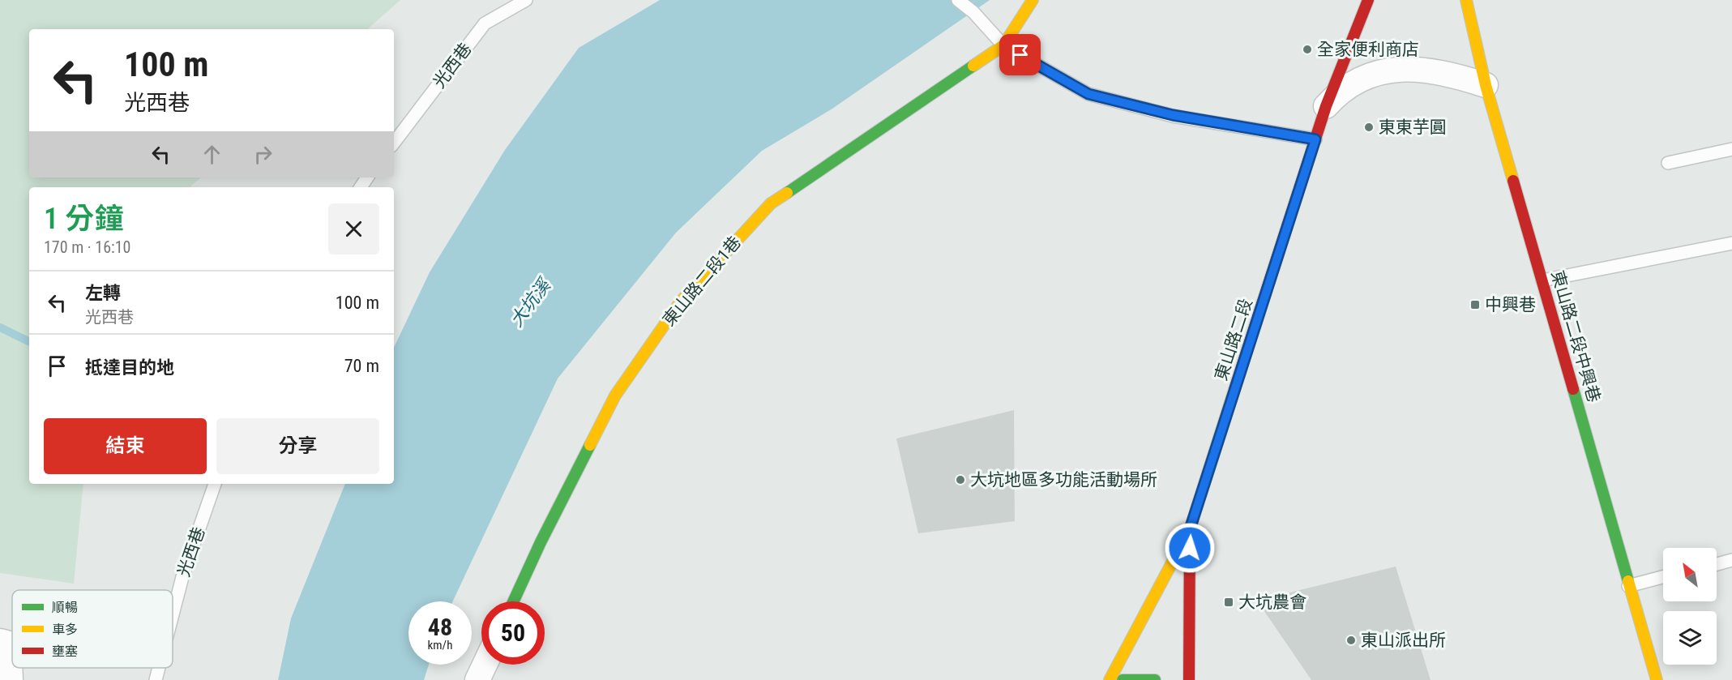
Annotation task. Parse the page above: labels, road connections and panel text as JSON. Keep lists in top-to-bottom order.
{
  "streets": {
    "main road": ["東山路二段1巷", "東山路二段中興巷", "東山路二段"],
    "lane": ["光西巷"]
  },
  "water": ["大坑溪"],
  "places": {
    "other": [
      "全家便利商店",
      "東東芋圓",
      "大坑地區多功能活動場所",
      "東山派出所"
    ],
    "transit": ["中興巷", "大坑農會"]
  },
  "legend": ["順暢", "車多", "壅塞"],
  "north": "top left",
  "page": {
    "turn": ["100 m", "光西巷"],
    "heading": ["1 分鐘", "170 m · 16:10"],
    "list": [
      {
        "name": "左轉",
        "note": "光西巷",
        "value": "100 m"
      },
      {
        "name": "抵達目的地",
        "value": "70 m"
      }
    ],
    "buttons": ["結束", "分享"],
    "speed": "48 km/h",
    "limit": "50"
  }
}
